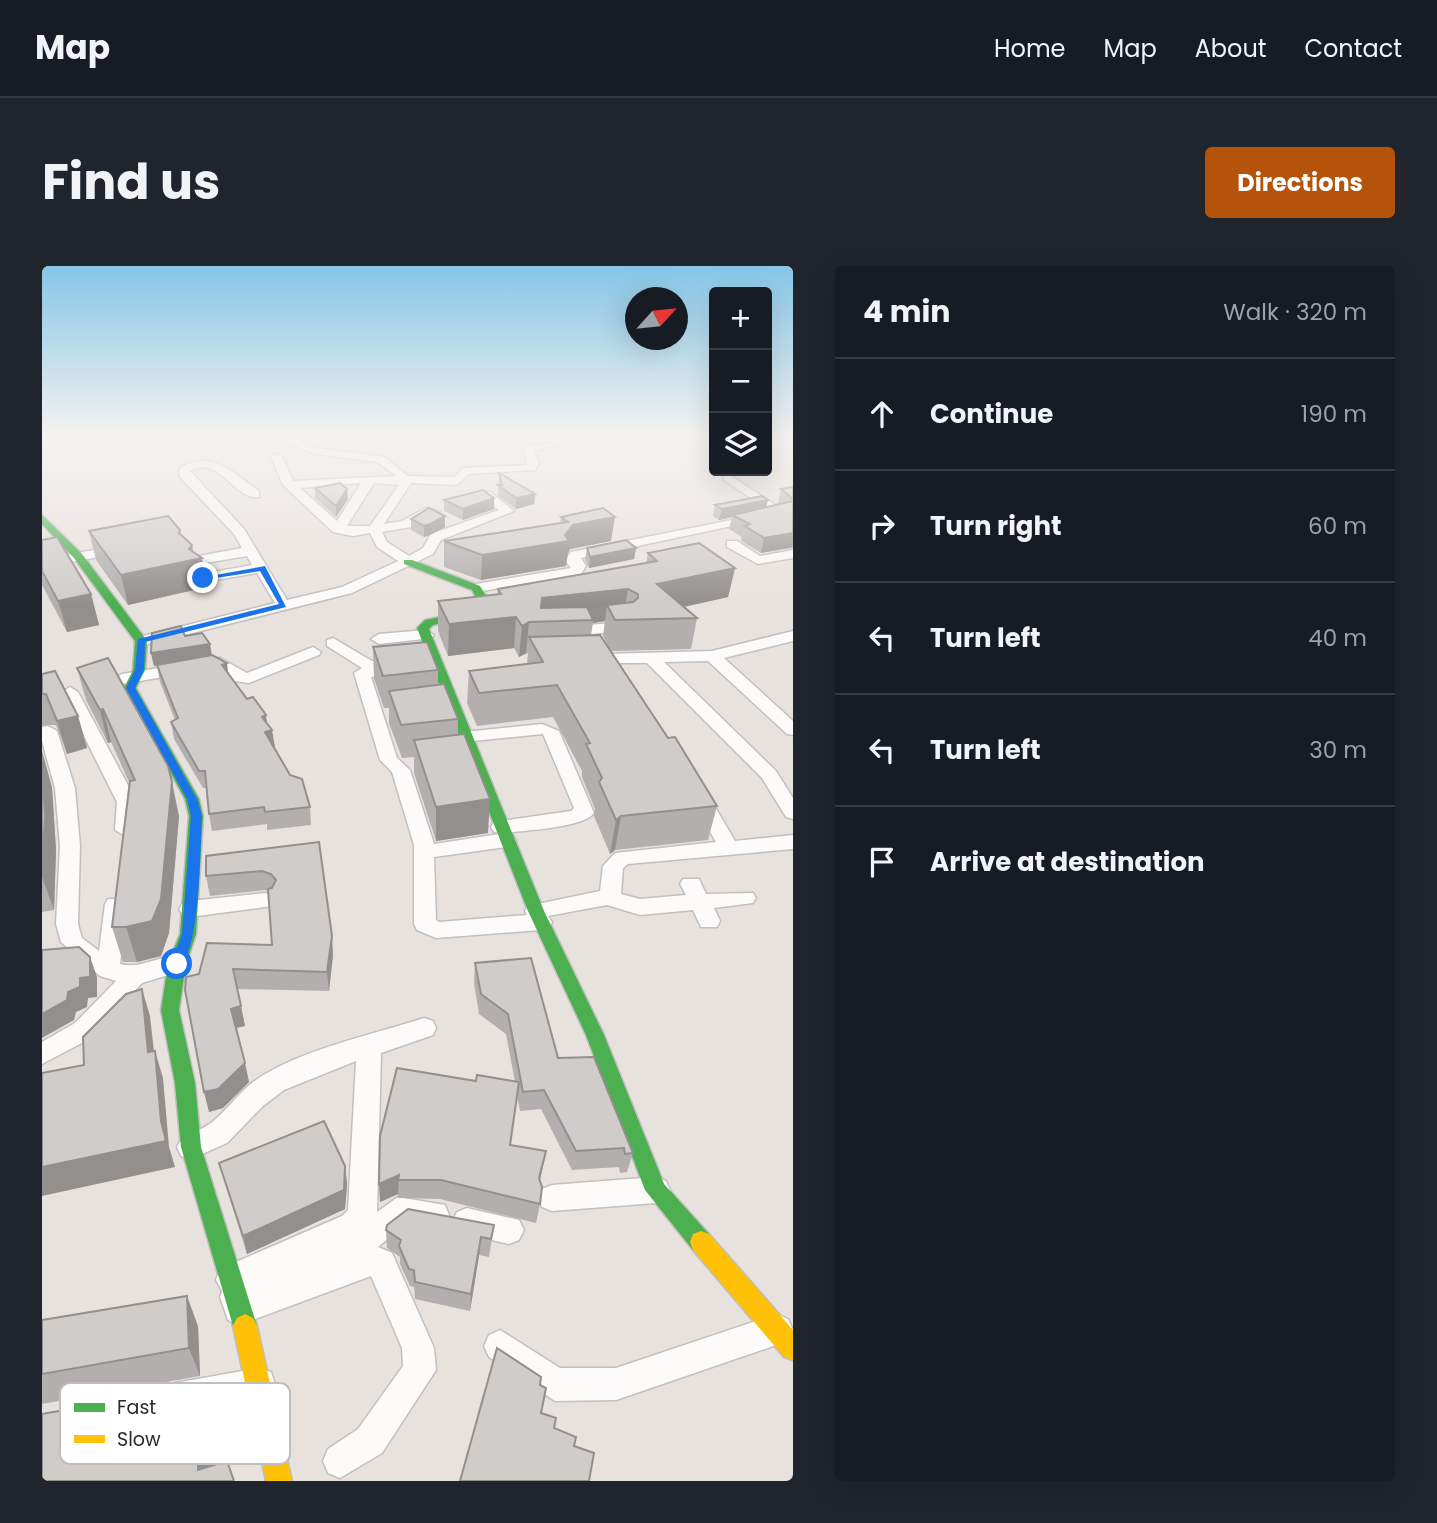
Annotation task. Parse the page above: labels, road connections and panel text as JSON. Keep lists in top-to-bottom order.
{
  "legend": ["Fast", "Slow"],
  "north": "top right",
  "page": {
    "header": "Map",
    "nav": [
      "Home",
      "Map",
      "About",
      "Contact"
    ],
    "title": "Find us",
    "buttons": "Directions",
    "heading": ["4 min", "Walk · 320 m"],
    "map_buttons": ["+", "−"],
    "list": [
      ["Continue", "190 m"],
      ["Turn right", "60 m"],
      ["Turn left", "40 m"],
      ["Turn left", "30 m"],
      "Arrive at destination"
    ]
  }
}
